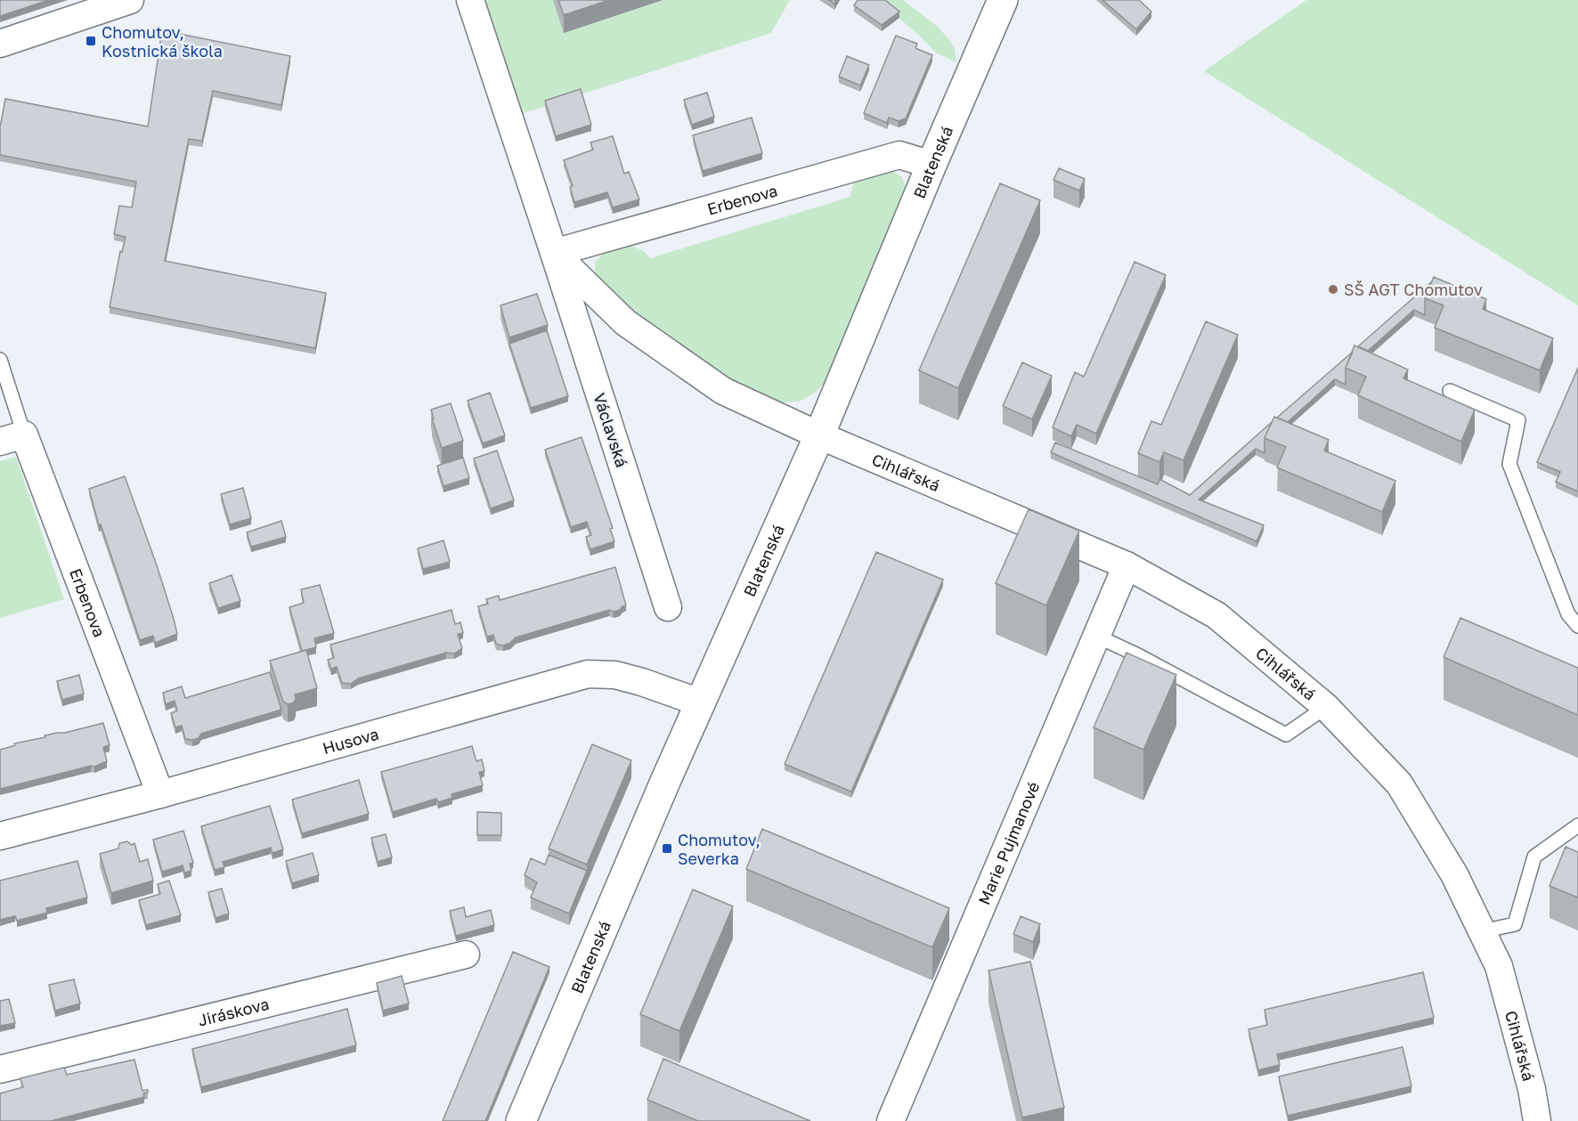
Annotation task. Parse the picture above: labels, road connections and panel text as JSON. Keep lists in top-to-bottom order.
{
  "streets": {
    "street": [
      "Blatenská",
      "Erbenova",
      "Václavská",
      "Cihlářská",
      "Husova",
      "Marie Pujmanové",
      "Jiráskova"
    ]
  },
  "crossings": [
    ["Blatenská", "Erbenova"],
    ["Blatenská", "Václavská"],
    ["Blatenská", "Cihlářská"],
    ["Blatenská", "Husova"],
    ["Erbenova", "Václavská"],
    ["Erbenova", "Husova"],
    ["Václavská", "Cihlářská"],
    ["Cihlářská", "Marie Pujmanové"]
  ],
  "places": {
    "transit": ["Chomutov, Kostnická škola", "Chomutov, Severka"],
    "other": ["SŠ AGT Chomutov"]
  }
}
